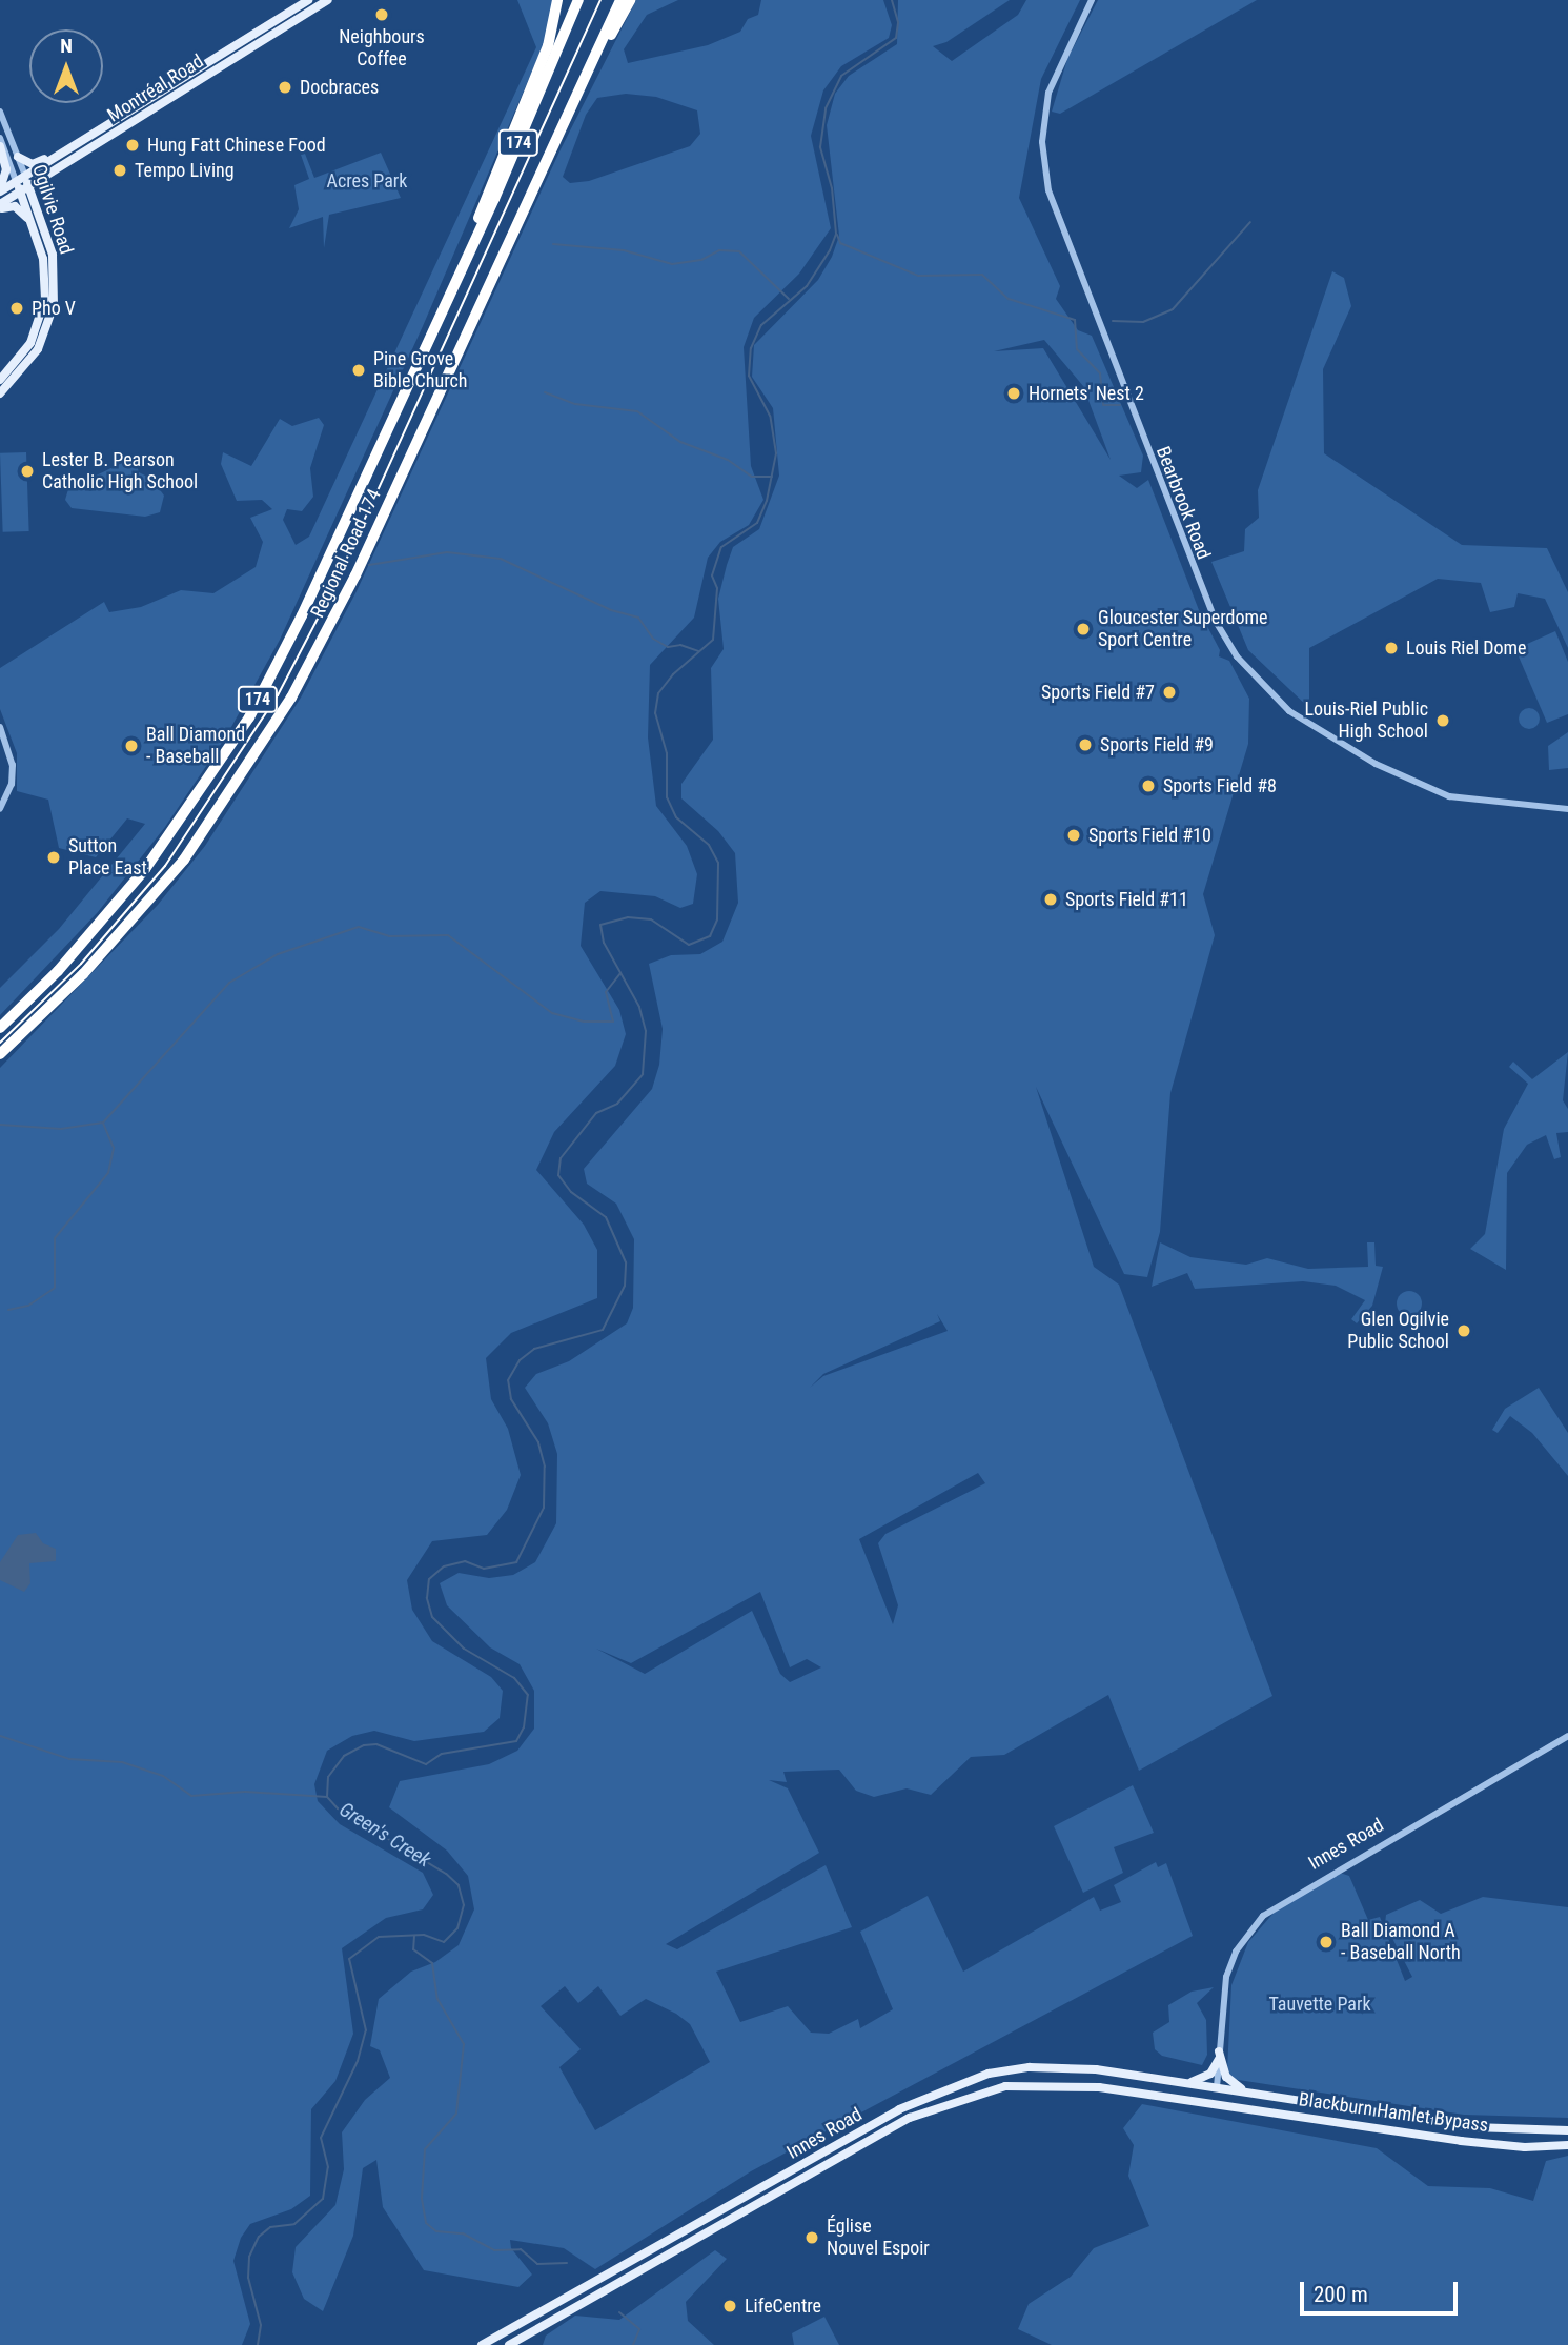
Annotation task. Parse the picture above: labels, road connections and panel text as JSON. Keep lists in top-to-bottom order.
{
  "streets": {
    "highway": ["174", "Regional Road 174"],
    "main road": [
      "Montréal Road",
      "Ogilvie Road",
      "Innes Road",
      "Blackburn Hamlet Bypass"
    ],
    "street": ["Bearbrook Road"]
  },
  "crossings": [
    ["Montréal Road", "Ogilvie Road"],
    ["Innes Road", "Blackburn Hamlet Bypass"]
  ],
  "water": ["Green's Creek"],
  "parks": ["Acres Park", "Tauvette Park"],
  "places": [
    "Neighbours Coffee",
    "Docbraces",
    "Hung Fatt Chinese Food",
    "Tempo Living",
    "Pho V",
    "Pine Grove Bible Church",
    "Hornets' Nest 2",
    "Lester B. Pearson Catholic High School",
    "Gloucester Superdome Sport Centre",
    "Louis Riel Dome",
    "Sports Field #7",
    "Louis-Riel Public High School",
    "Sports Field #9",
    "Ball Diamond - Baseball",
    "Sports Field #8",
    "Sports Field #10",
    "Sutton Place East",
    "Sports Field #11",
    "Glen Ogilvie Public School",
    "Ball Diamond A - Baseball North",
    "Église Nouvel Espoir",
    "LifeCentre"
  ],
  "scale_bar": "200 m",
  "north": "top"
}
